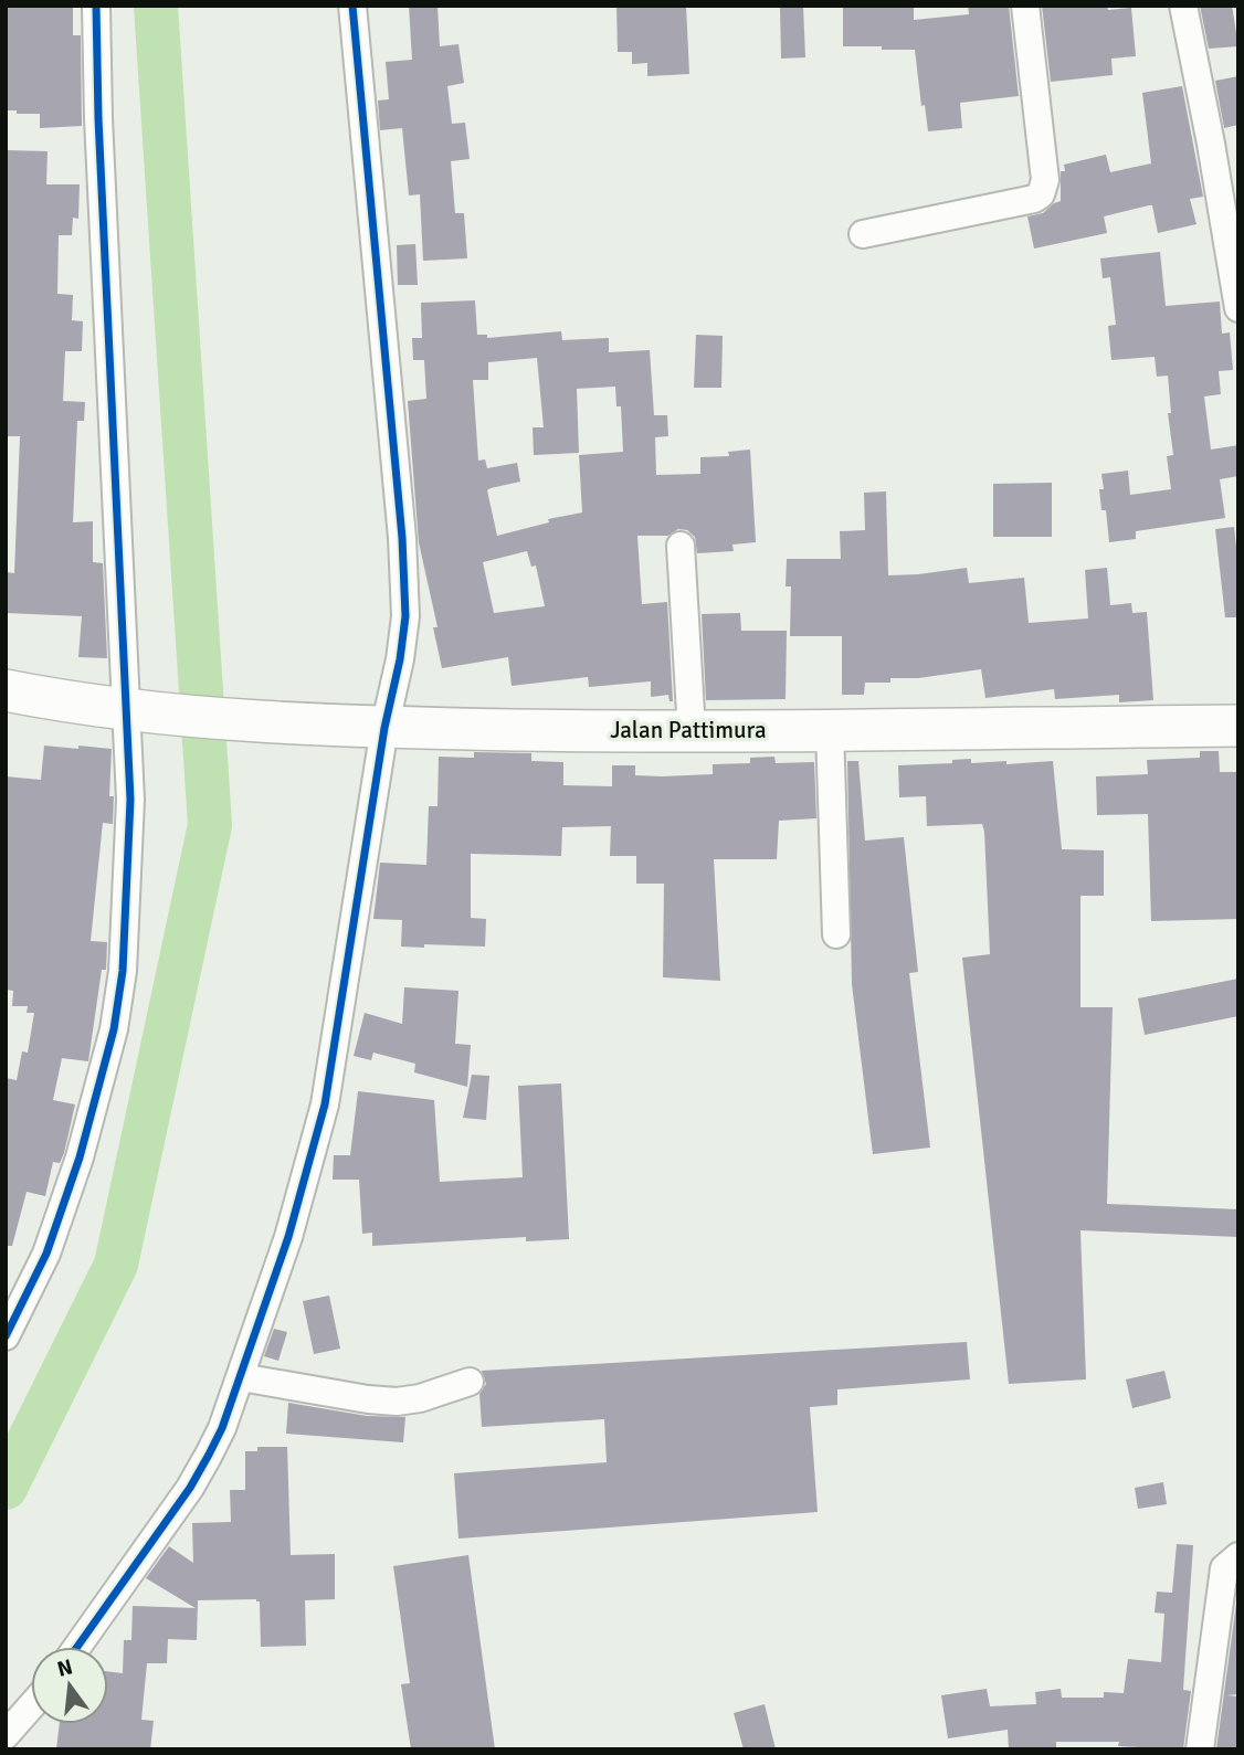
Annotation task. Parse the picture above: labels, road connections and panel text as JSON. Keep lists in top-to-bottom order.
{
  "streets": {
    "highway": ["Jalan Pattimura"]
  },
  "north": "top"
}
